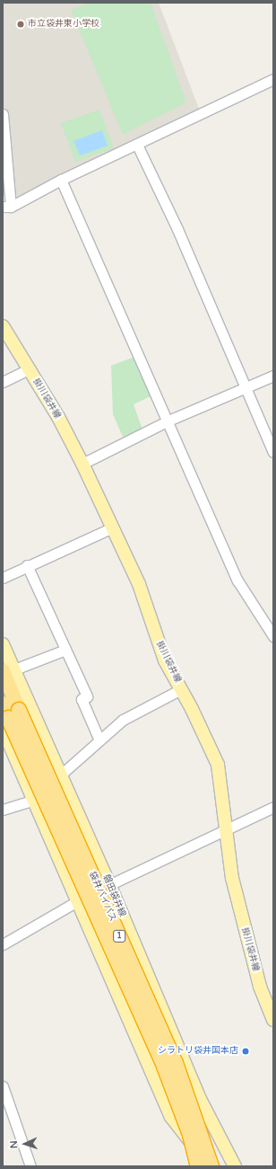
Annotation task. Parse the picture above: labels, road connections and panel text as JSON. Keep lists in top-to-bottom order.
{
  "streets": {
    "highway": ["袋井バイパス", "1"],
    "main road": ["掛川袋井線", "磐田袋井線"]
  },
  "crossings": [
    ["磐田袋井線", "袋井バイパス"]
  ],
  "places": ["市立袋井東小学校", "シラトリ袋井国本店"],
  "north": "left"
}
